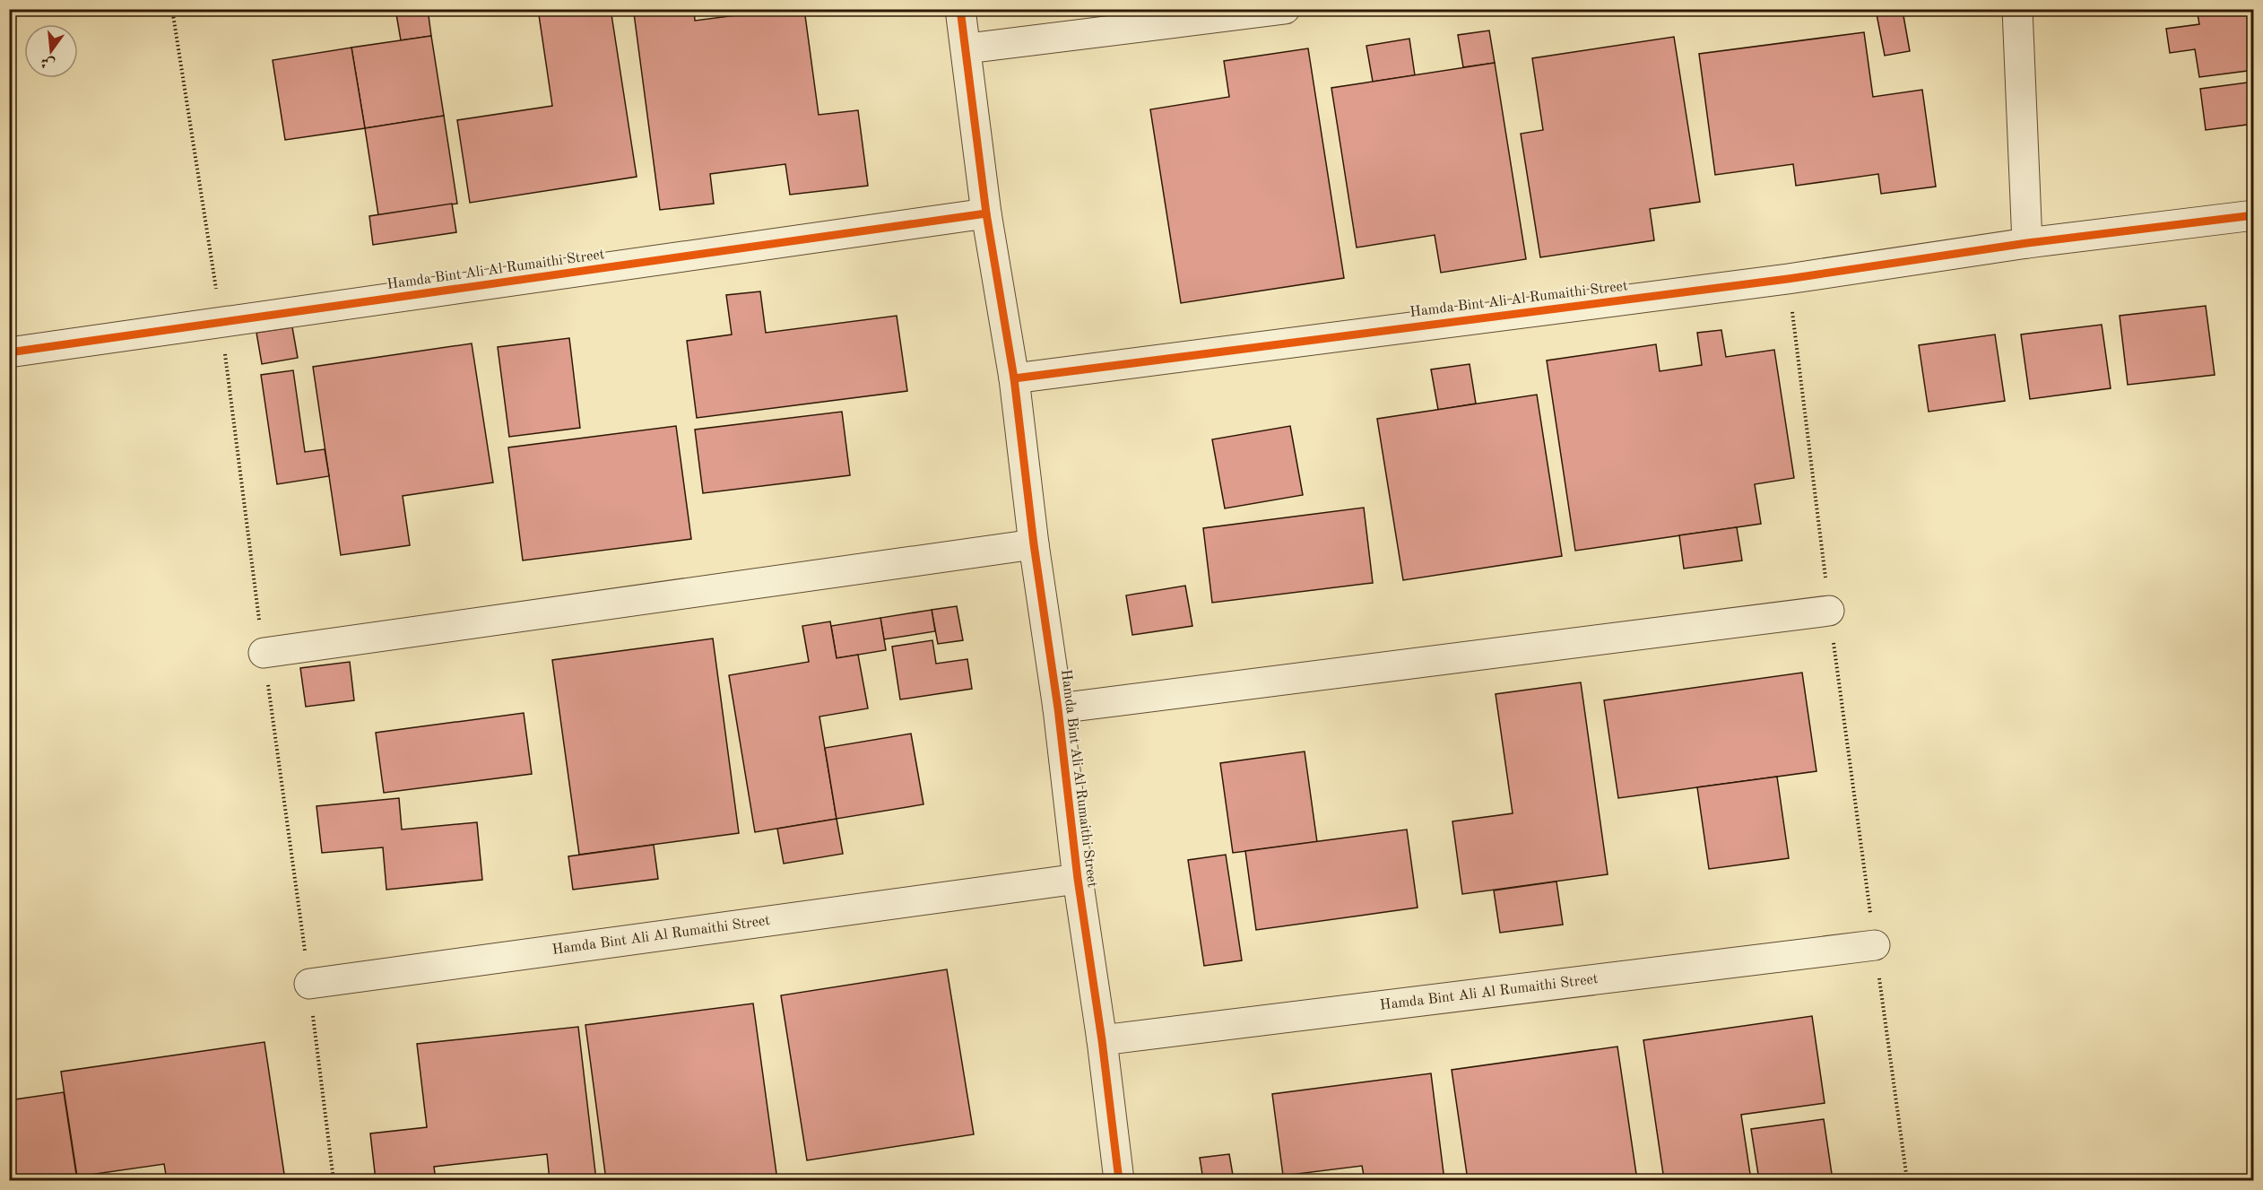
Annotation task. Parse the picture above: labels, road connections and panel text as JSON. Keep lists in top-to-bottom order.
{
  "streets": {
    "street": ["Hamda Bint Ali Al Rumaithi Street"]
  },
  "north": "bottom"
}
